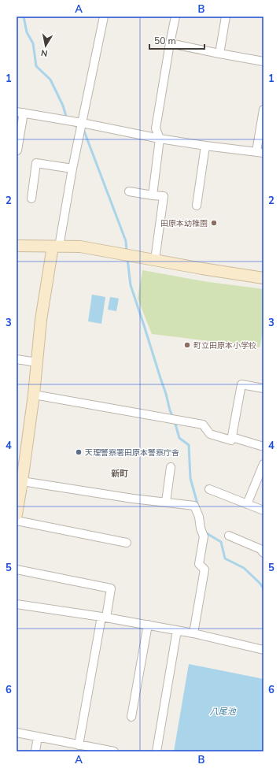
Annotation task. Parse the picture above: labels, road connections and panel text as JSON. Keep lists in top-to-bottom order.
{
  "districts": ["新町"],
  "water": ["八尾池"],
  "places": ["田原本幼稚園", "町立田原本小学校", "天理警察署田原本警察庁舎"],
  "scale_bar": "50 m",
  "north": "bottom",
  "grid": {
    "columns": ["A", "B"],
    "rows": [
      "1",
      "2",
      "3",
      "4",
      "5",
      "6"
    ]
  }
}
